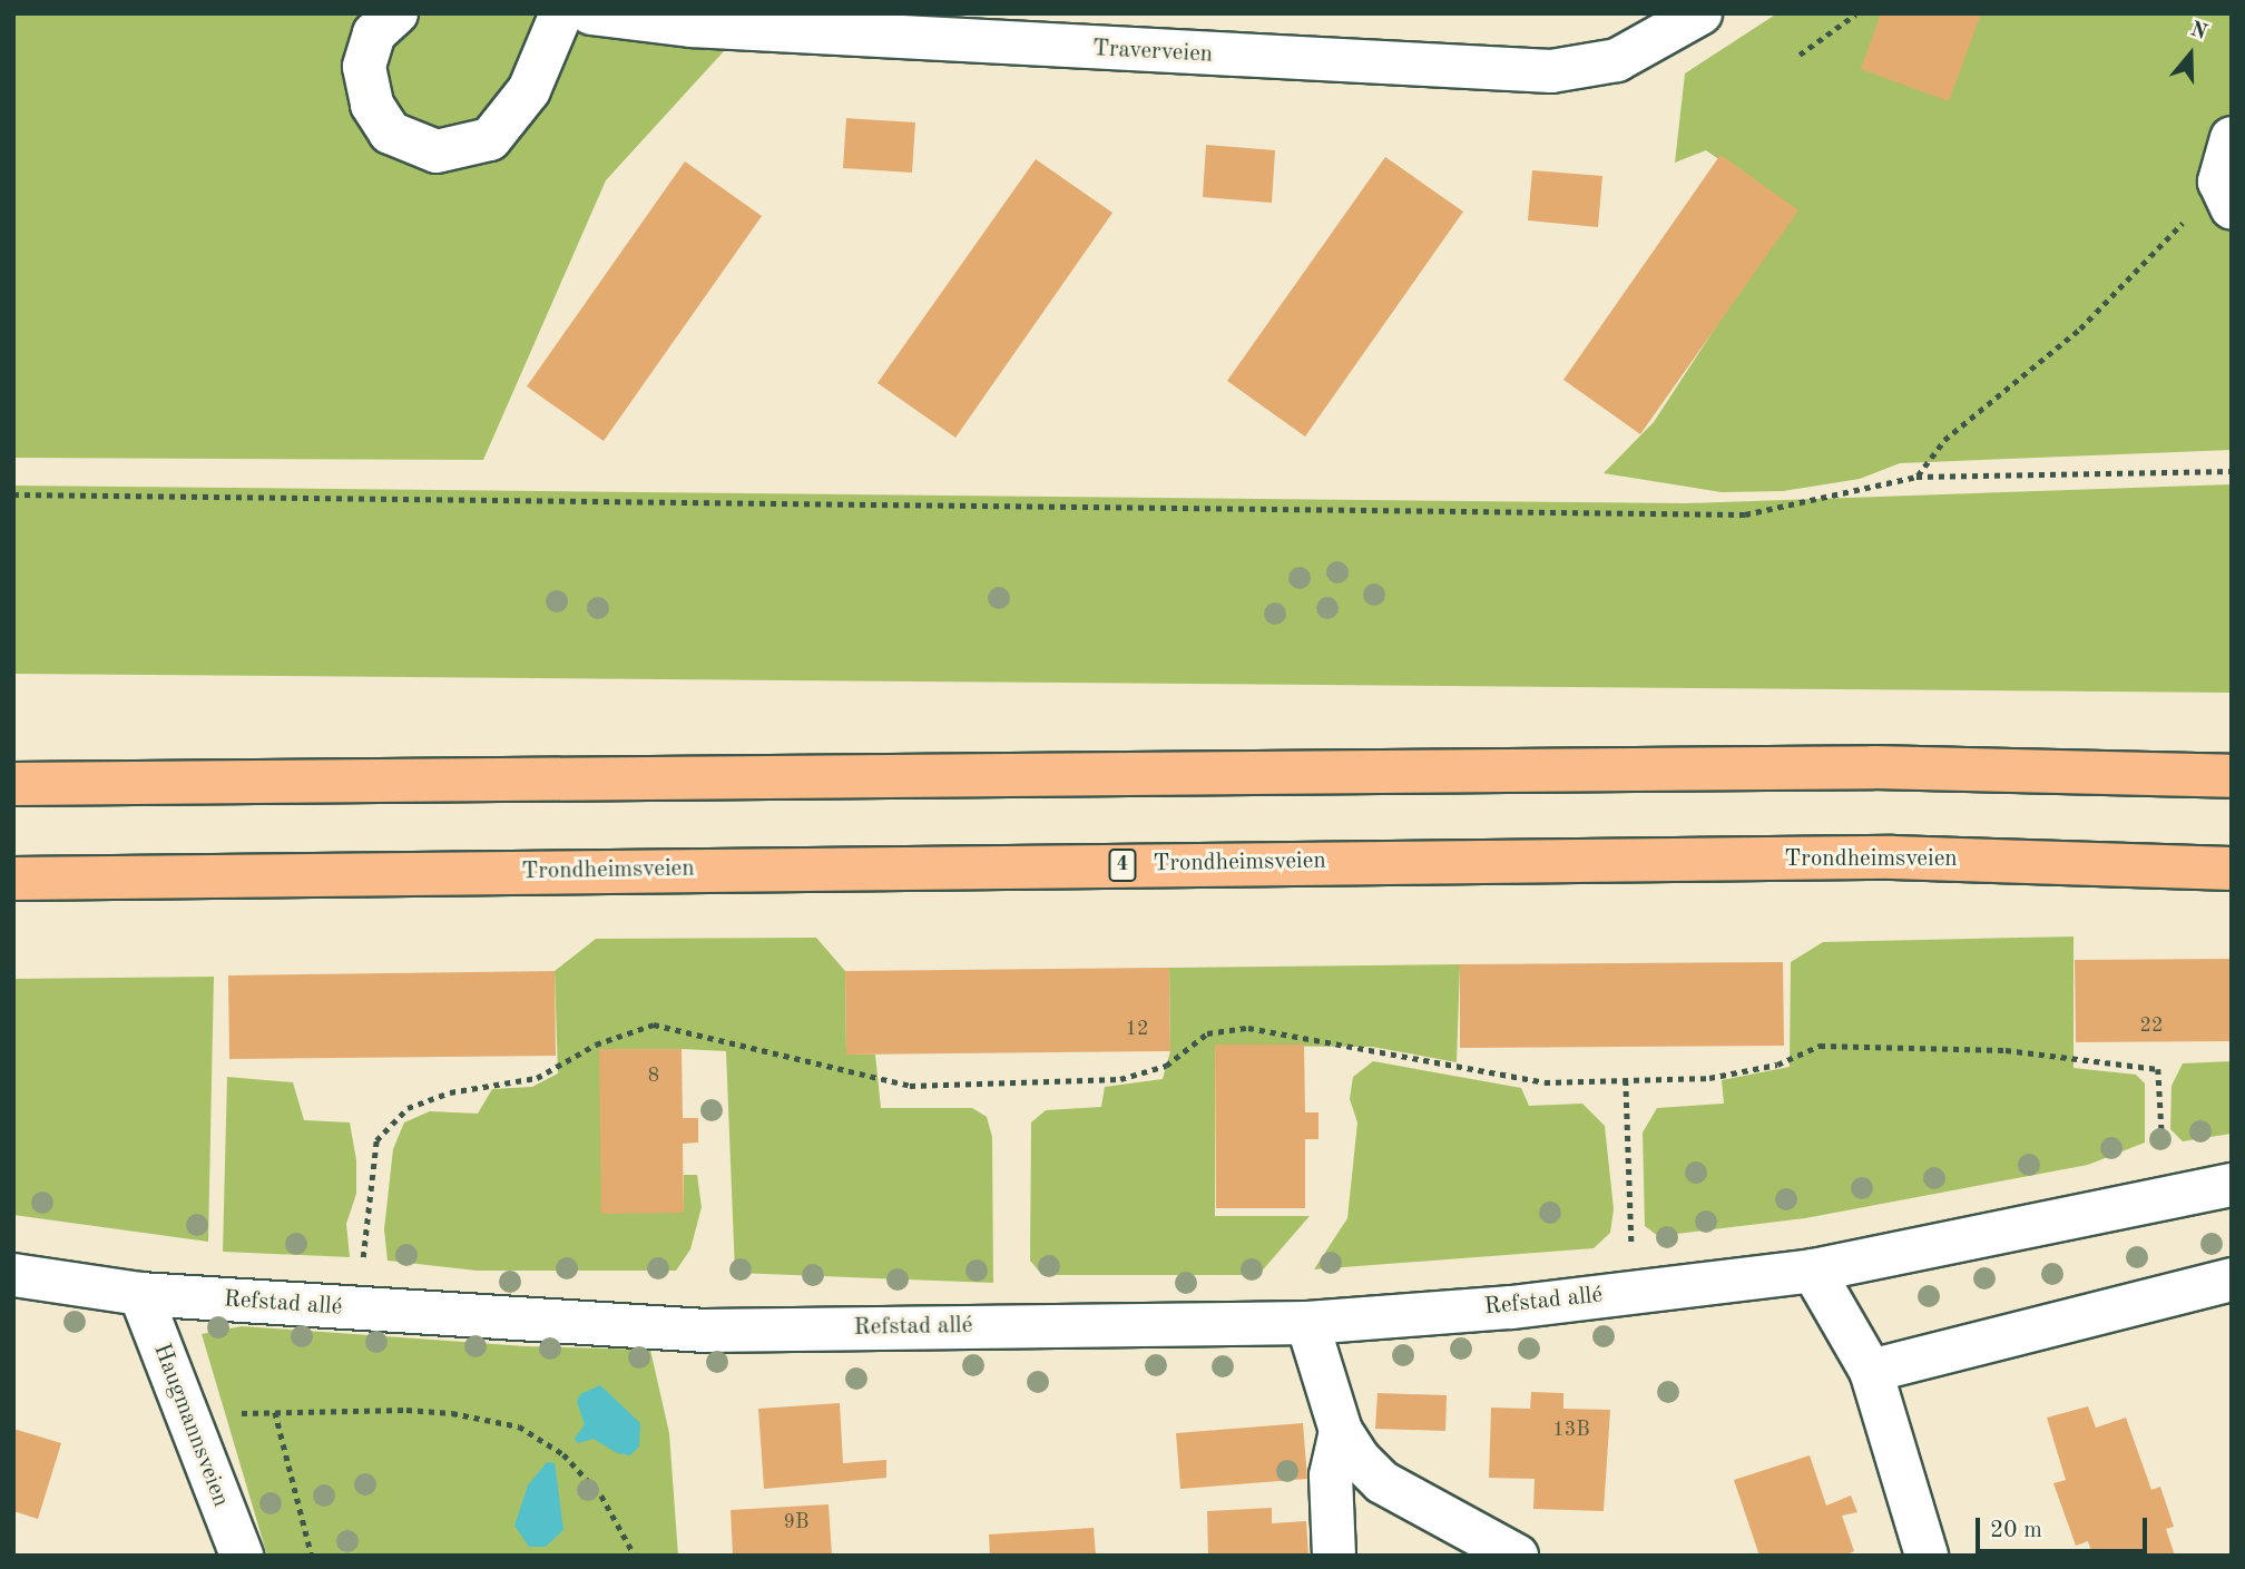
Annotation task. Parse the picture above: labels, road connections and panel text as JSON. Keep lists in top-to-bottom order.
{
  "streets": {
    "highway": ["Trondheimsveien", "4"],
    "street": ["Traverveien", "Refstad allé", "Haugmannsveien"]
  },
  "crossings": [
    ["Refstad allé", "Haugmannsveien"]
  ],
  "house_numbers": [
    "22",
    "12",
    "8",
    "13B",
    "9B"
  ],
  "scale_bar": "20 m",
  "north": "top"
}
